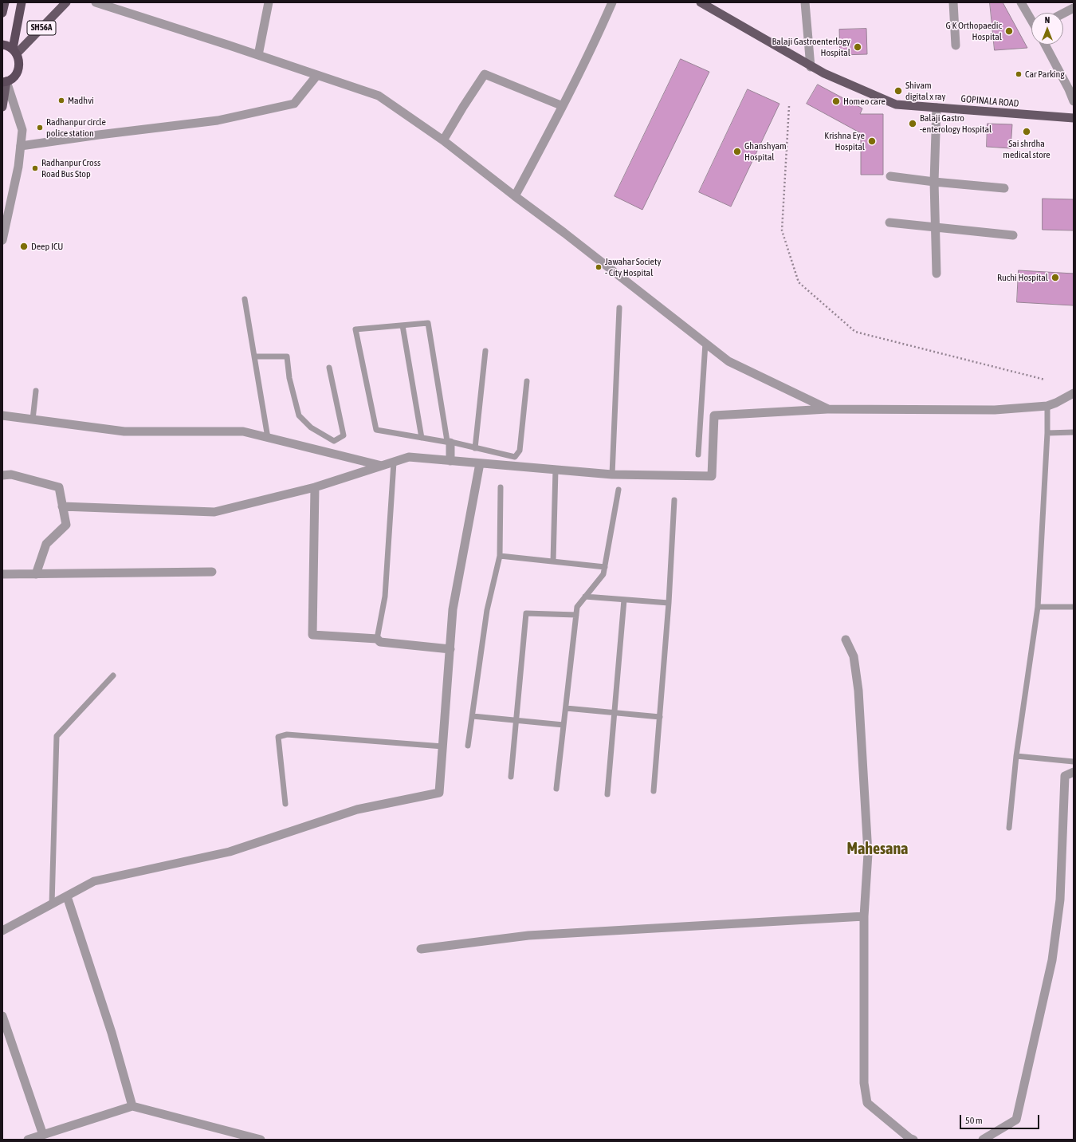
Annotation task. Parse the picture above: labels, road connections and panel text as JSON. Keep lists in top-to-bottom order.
{
  "streets": {
    "main road": ["SH56A", "GOPINALA ROAD"]
  },
  "districts": ["Mahesana"],
  "places": [
    "G K Orthopaedic Hospital",
    "Balaji Gastroenterlogy Hospital",
    "Car Parking",
    "Shivam digital x ray",
    "Madhvi",
    "Homeo care",
    "Balaji Gastro -enterology Hospital",
    "Radhanpur circle police station",
    "Sai shrdha medical store",
    "Krishna Eye Hospital",
    "Ghanshyam Hospital",
    "Radhanpur Cross Road Bus Stop",
    "Deep ICU",
    "Jawahar Society - City Hospital",
    "Ruchi Hospital"
  ],
  "scale_bar": "50 m",
  "north": "top"
}
